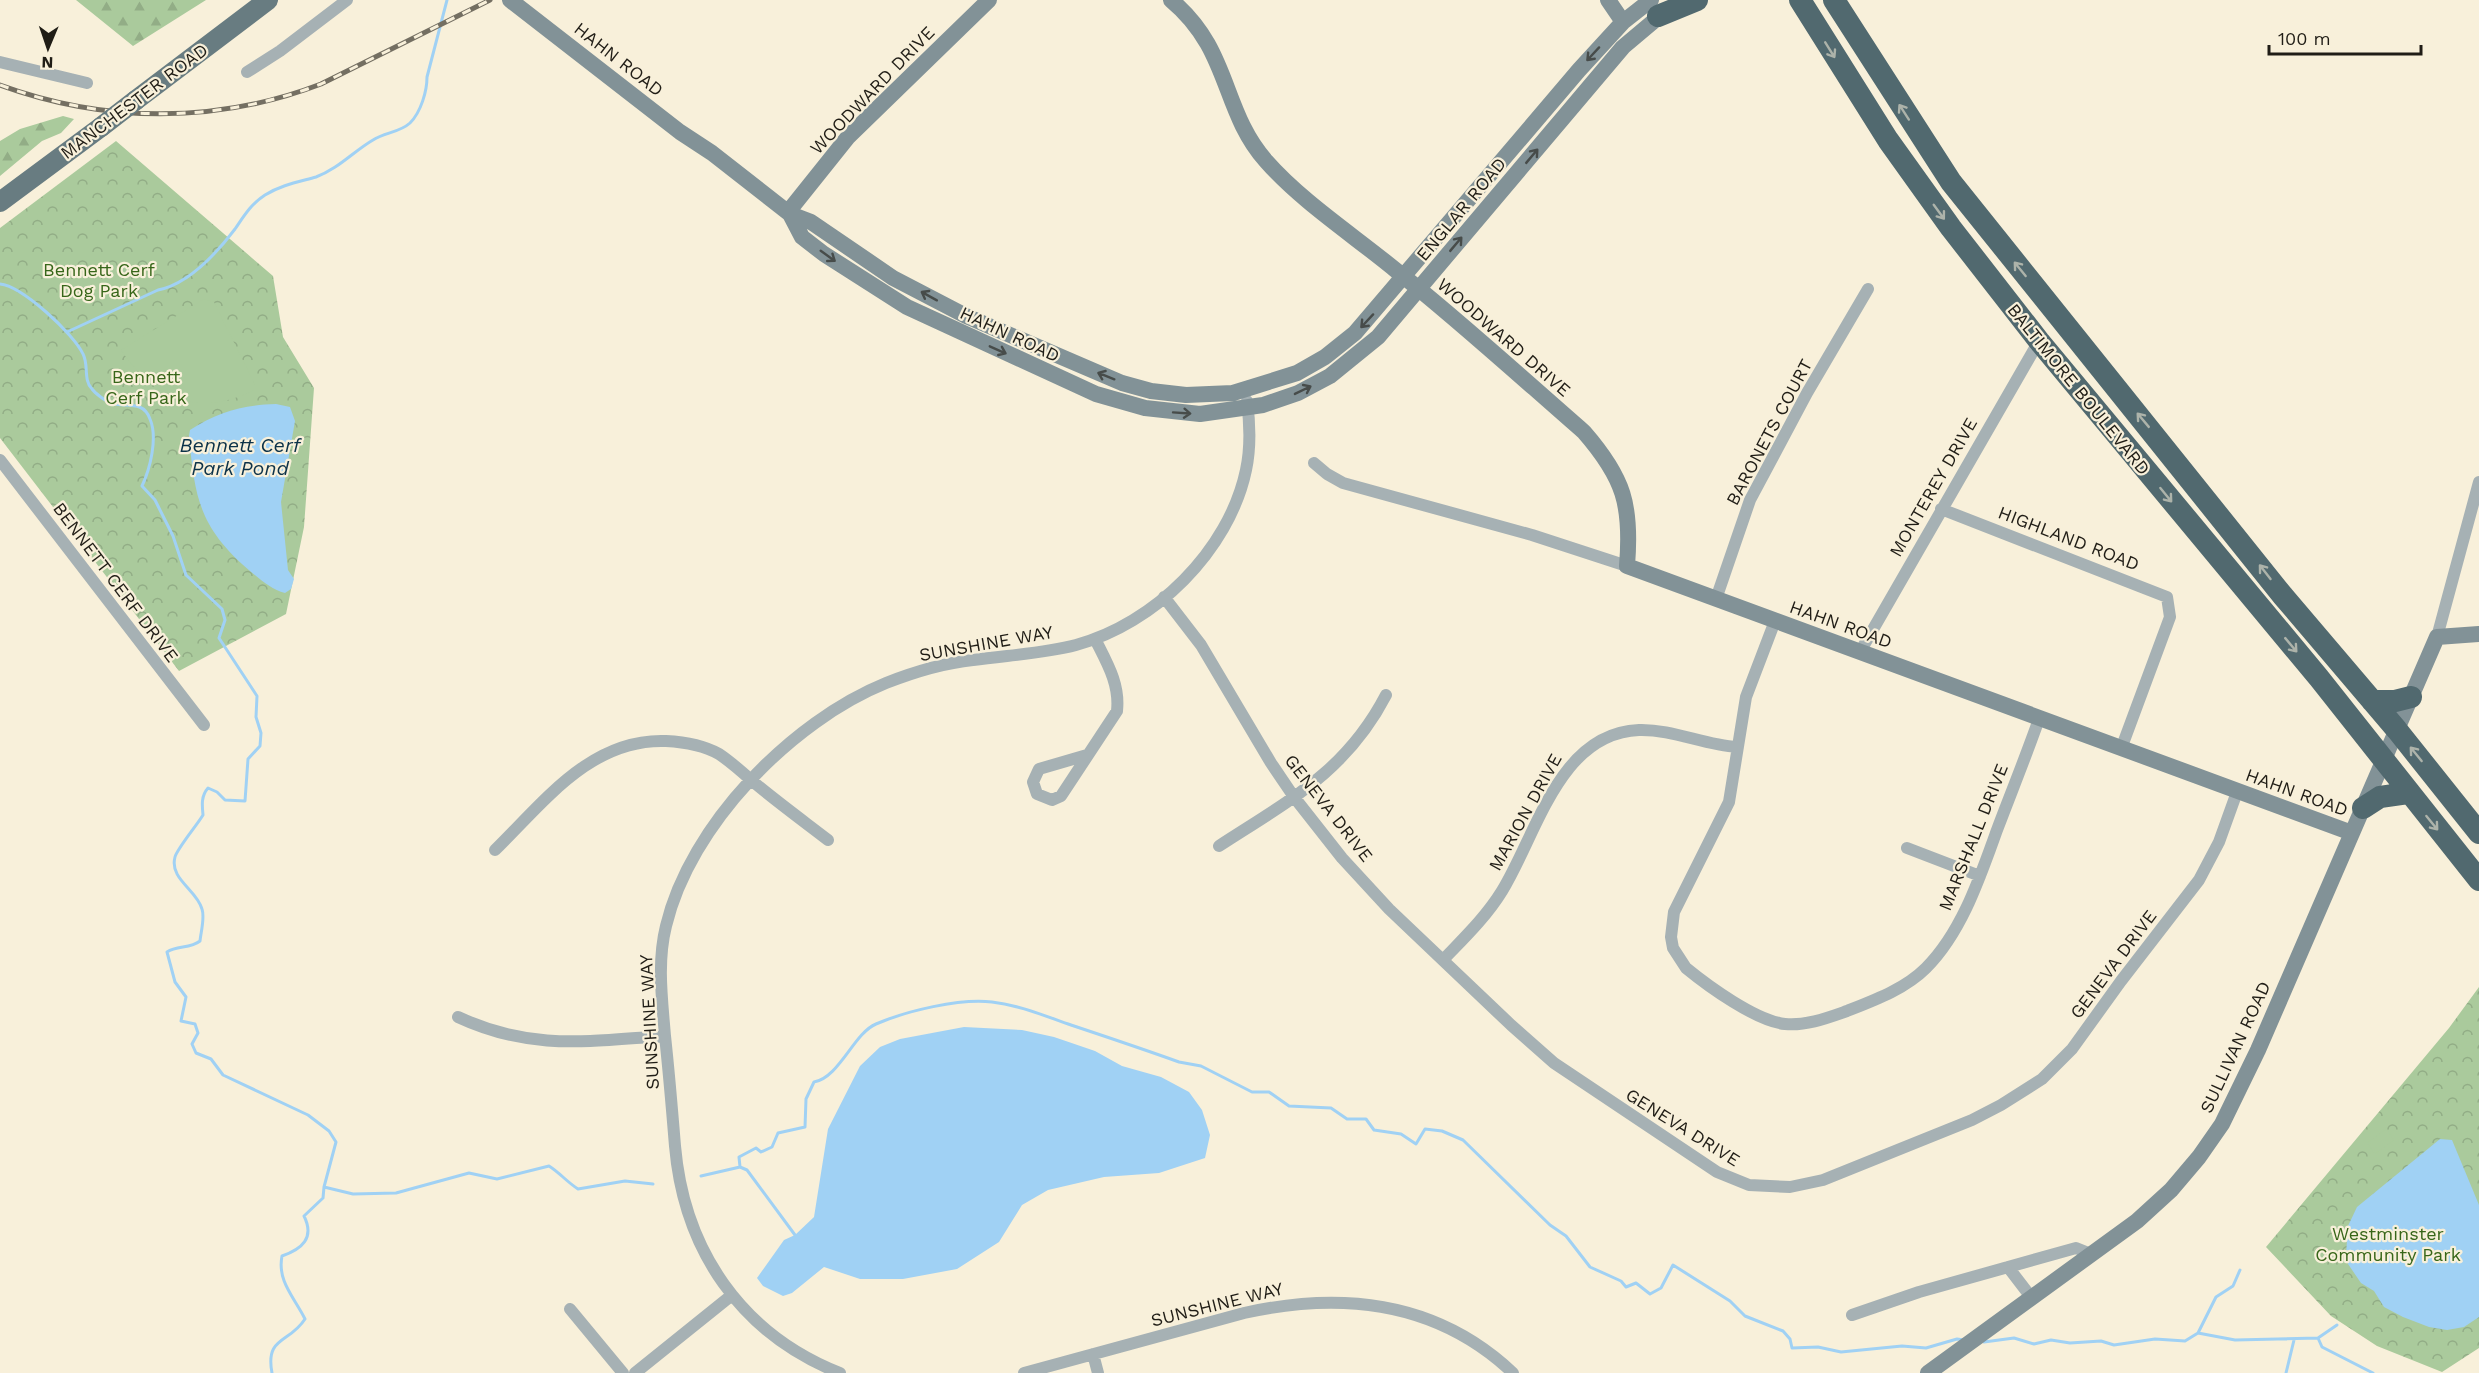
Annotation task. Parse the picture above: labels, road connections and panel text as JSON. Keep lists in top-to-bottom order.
{
  "streets": {
    "highway": ["BALTIMORE BOULEVARD"],
    "main road": ["MANCHESTER ROAD"],
    "street": [
      "HAHN ROAD",
      "WOODWARD DRIVE",
      "ENGLAR ROAD",
      "BARONETS COURT",
      "MONTEREY DRIVE",
      "HIGHLAND ROAD",
      "BENNETT CERF DRIVE",
      "SUNSHINE WAY",
      "GENEVA DRIVE",
      "MARION DRIVE",
      "MARSHALL DRIVE",
      "SULLIVAN ROAD"
    ]
  },
  "crossings": [
    ["HAHN ROAD", "WOODWARD DRIVE"],
    ["HAHN ROAD", "ENGLAR ROAD"],
    ["HAHN ROAD", "BARONETS COURT"],
    ["HAHN ROAD", "MONTEREY DRIVE"],
    ["HAHN ROAD", "HIGHLAND ROAD"],
    ["HAHN ROAD", "SUNSHINE WAY"],
    ["HAHN ROAD", "GENEVA DRIVE"],
    ["HAHN ROAD", "MARSHALL DRIVE"],
    ["HAHN ROAD", "SULLIVAN ROAD"],
    ["WOODWARD DRIVE", "ENGLAR ROAD"],
    ["ENGLAR ROAD", "SUNSHINE WAY"],
    ["BALTIMORE BOULEVARD", "MONTEREY DRIVE"],
    ["BALTIMORE BOULEVARD", "SULLIVAN ROAD"],
    ["MONTEREY DRIVE", "HIGHLAND ROAD"],
    ["SUNSHINE WAY", "GENEVA DRIVE"],
    ["GENEVA DRIVE", "MARION DRIVE"],
    ["MARION DRIVE", "MARSHALL DRIVE"]
  ],
  "water": ["Bennett Cerf Park Pond"],
  "parks": ["Bennett Cerf Dog Park", "Bennett Cerf Park", "Westminster Community Park"],
  "scale_bar": "100 m",
  "north": "bottom"
}
